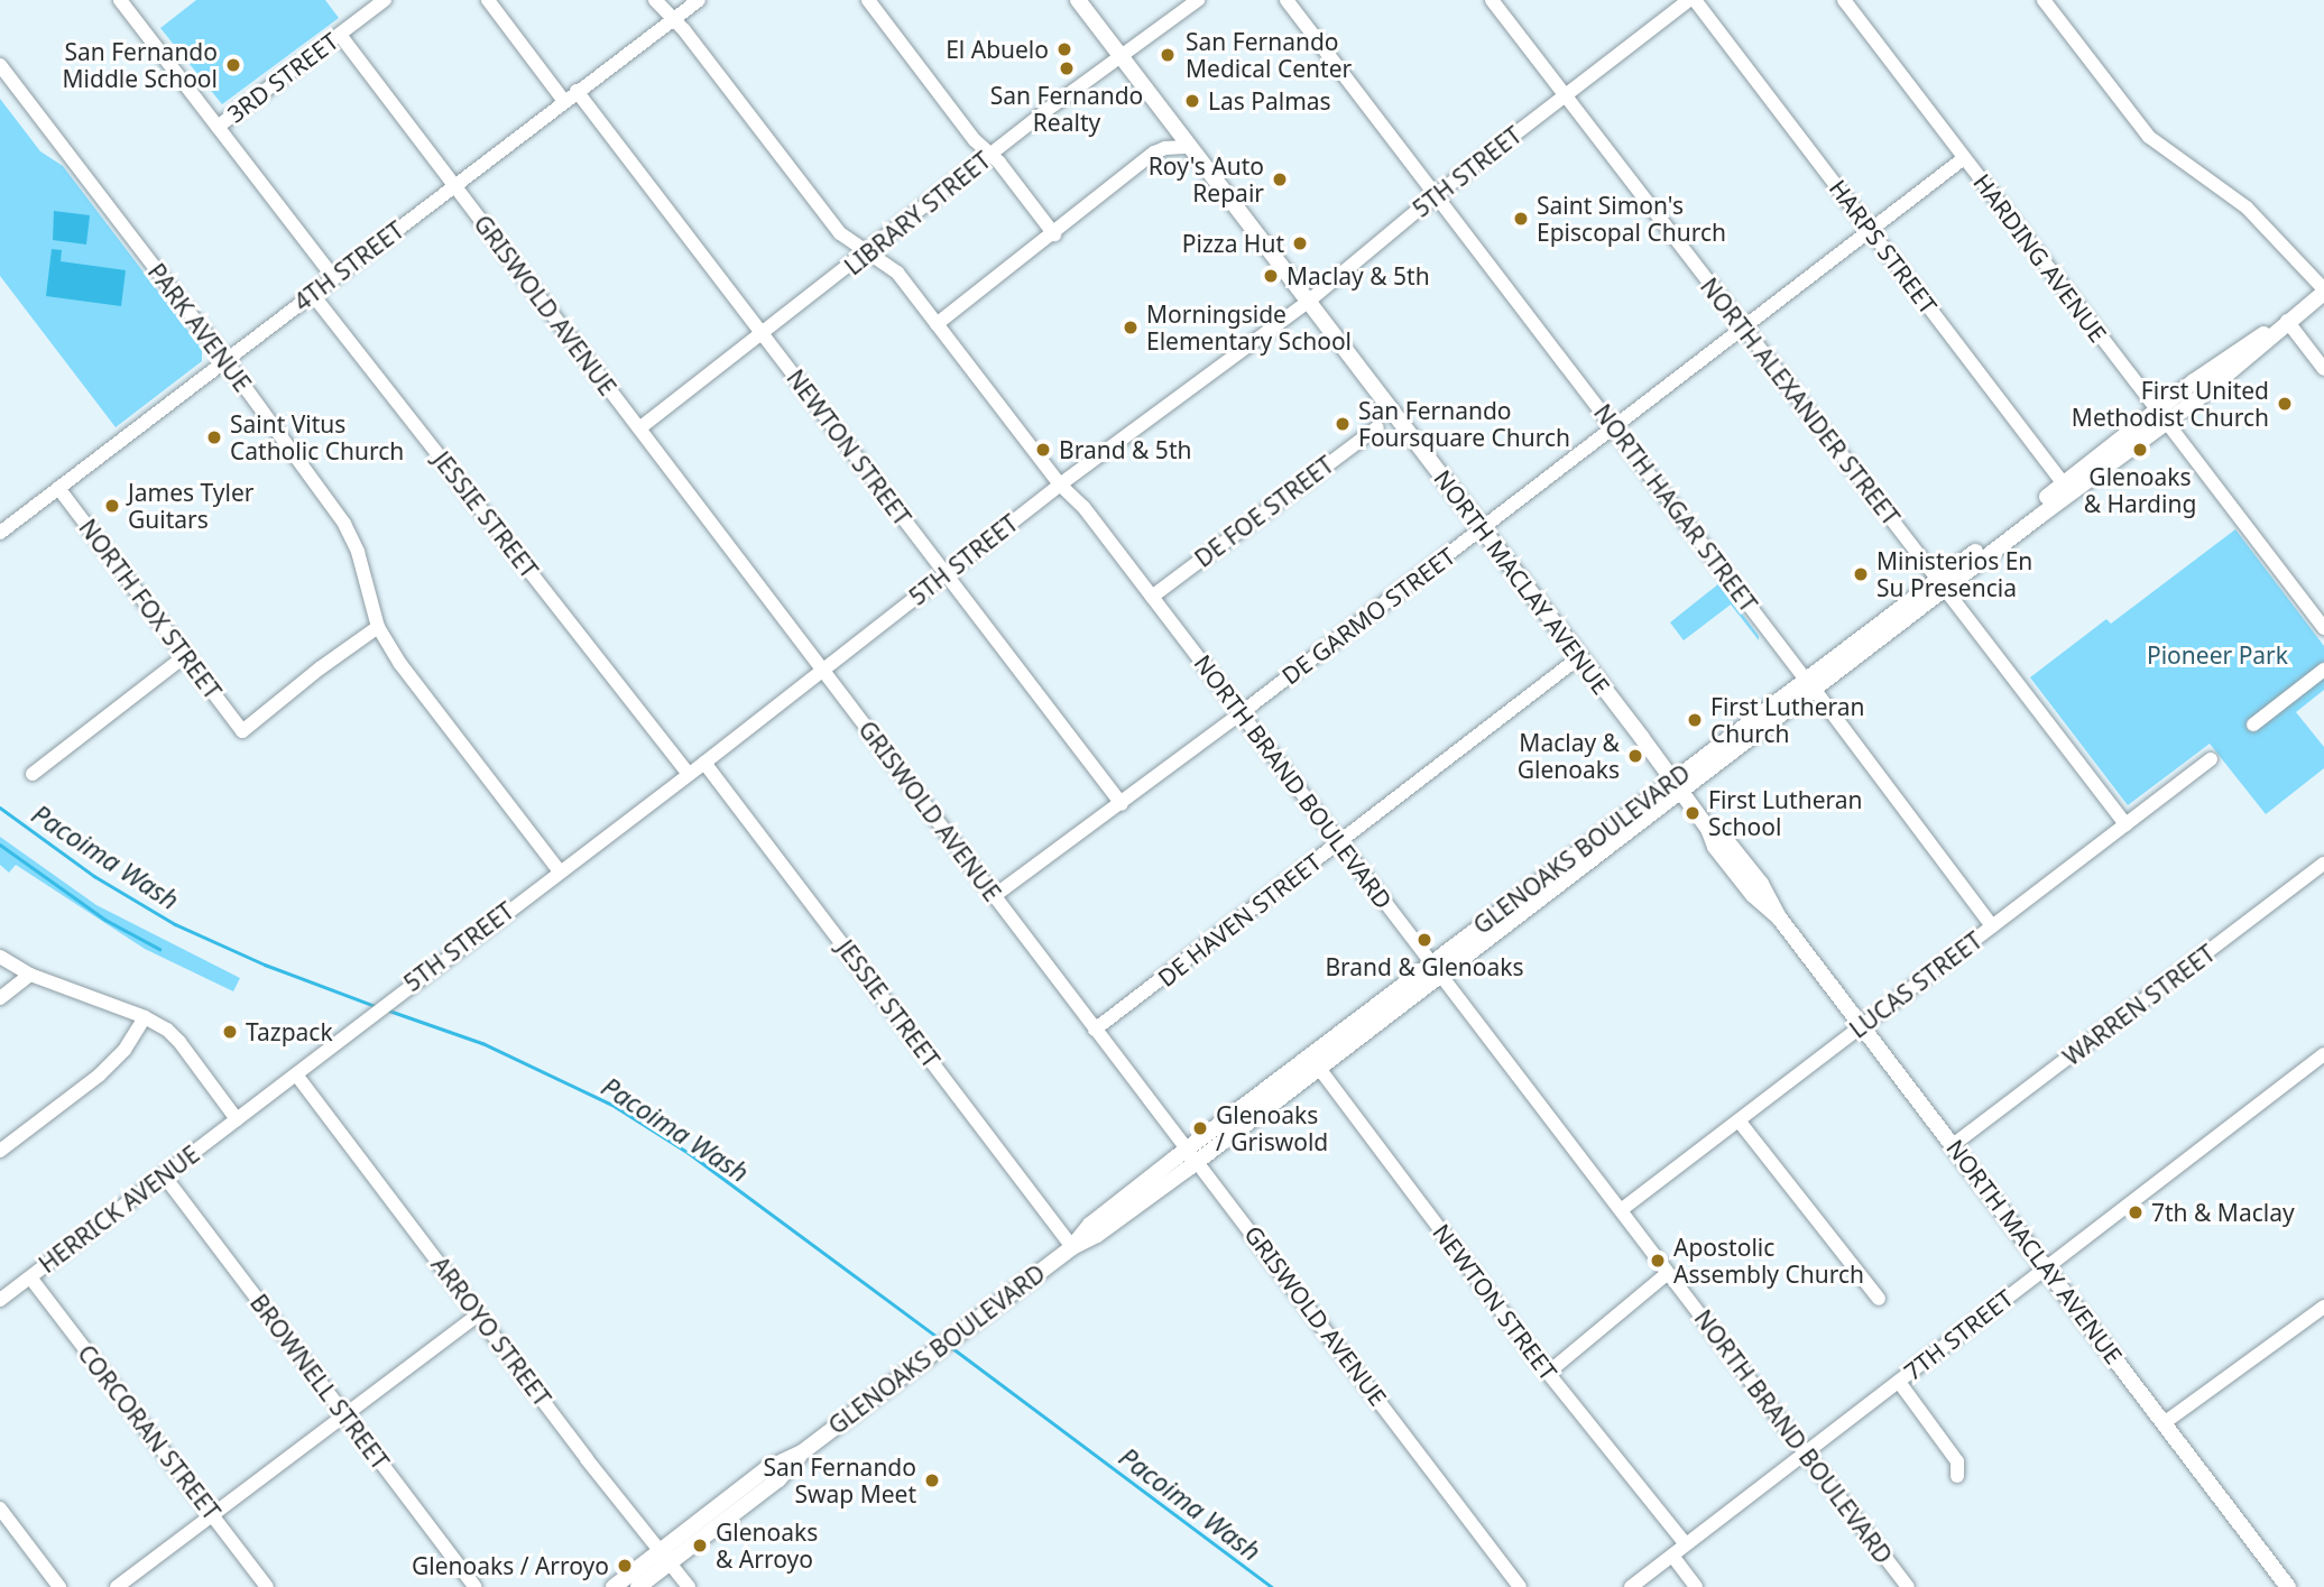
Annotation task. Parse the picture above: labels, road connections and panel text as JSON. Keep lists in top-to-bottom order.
{
  "streets": {
    "main road": ["NORTH MACLAY AVENUE", "GLENOAKS BOULEVARD"],
    "street": [
      "3RD STREET",
      "5TH STREET",
      "LIBRARY STREET",
      "HARPS STREET",
      "HARDING AVENUE",
      "4TH STREET",
      "GRISWOLD AVENUE",
      "PARK AVENUE",
      "NORTH ALEXANDER STREET",
      "NEWTON STREET",
      "NORTH HAGAR STREET",
      "DE FOE STREET",
      "JESSIE STREET",
      "NORTH FOX STREET",
      "DE GARMO STREET",
      "NORTH BRAND BOULEVARD",
      "DE HAVEN STREET",
      "LUCAS STREET",
      "WARREN STREET",
      "HERRICK AVENUE",
      "ARROYO STREET",
      "7TH STREET",
      "BROWNELL STREET",
      "CORCORAN STREET"
    ]
  },
  "crossings": [
    ["3RD STREET", "GRISWOLD AVENUE"],
    ["5TH STREET", "HARPS STREET"],
    ["5TH STREET", "GRISWOLD AVENUE"],
    ["5TH STREET", "PARK AVENUE"],
    ["5TH STREET", "NORTH ALEXANDER STREET"],
    ["5TH STREET", "NEWTON STREET"],
    ["5TH STREET", "NORTH HAGAR STREET"],
    ["5TH STREET", "JESSIE STREET"],
    ["5TH STREET", "NORTH MACLAY AVENUE"],
    ["5TH STREET", "NORTH BRAND BOULEVARD"],
    ["5TH STREET", "HERRICK AVENUE"],
    ["5TH STREET", "ARROYO STREET"],
    ["LIBRARY STREET", "GRISWOLD AVENUE"],
    ["LIBRARY STREET", "NEWTON STREET"],
    ["LIBRARY STREET", "NORTH MACLAY AVENUE"],
    ["LIBRARY STREET", "NORTH BRAND BOULEVARD"],
    ["HARPS STREET", "DE GARMO STREET"],
    ["HARPS STREET", "GLENOAKS BOULEVARD"],
    ["HARDING AVENUE", "DE GARMO STREET"],
    ["HARDING AVENUE", "GLENOAKS BOULEVARD"],
    ["4TH STREET", "GRISWOLD AVENUE"],
    ["4TH STREET", "PARK AVENUE"],
    ["4TH STREET", "NEWTON STREET"],
    ["4TH STREET", "JESSIE STREET"],
    ["4TH STREET", "NORTH FOX STREET"],
    ["4TH STREET", "NORTH BRAND BOULEVARD"],
    ["GRISWOLD AVENUE", "DE GARMO STREET"],
    ["GRISWOLD AVENUE", "GLENOAKS BOULEVARD"],
    ["GRISWOLD AVENUE", "DE HAVEN STREET"],
    ["PARK AVENUE", "NORTH FOX STREET"],
    ["NORTH ALEXANDER STREET", "DE GARMO STREET"],
    ["NORTH ALEXANDER STREET", "GLENOAKS BOULEVARD"],
    ["NORTH ALEXANDER STREET", "LUCAS STREET"],
    ["NEWTON STREET", "DE GARMO STREET"],
    ["NEWTON STREET", "GLENOAKS BOULEVARD"],
    ["NEWTON STREET", "7TH STREET"],
    ["NORTH HAGAR STREET", "DE GARMO STREET"],
    ["NORTH HAGAR STREET", "GLENOAKS BOULEVARD"],
    ["NORTH HAGAR STREET", "LUCAS STREET"],
    ["DE FOE STREET", "NORTH BRAND BOULEVARD"],
    ["JESSIE STREET", "GLENOAKS BOULEVARD"],
    ["NORTH MACLAY AVENUE", "DE GARMO STREET"],
    ["NORTH MACLAY AVENUE", "GLENOAKS BOULEVARD"],
    ["NORTH MACLAY AVENUE", "LUCAS STREET"],
    ["NORTH MACLAY AVENUE", "WARREN STREET"],
    ["NORTH MACLAY AVENUE", "7TH STREET"],
    ["DE GARMO STREET", "NORTH BRAND BOULEVARD"],
    ["NORTH BRAND BOULEVARD", "GLENOAKS BOULEVARD"],
    ["NORTH BRAND BOULEVARD", "DE HAVEN STREET"],
    ["NORTH BRAND BOULEVARD", "LUCAS STREET"],
    ["NORTH BRAND BOULEVARD", "7TH STREET"],
    ["GLENOAKS BOULEVARD", "ARROYO STREET"],
    ["HERRICK AVENUE", "BROWNELL STREET"],
    ["HERRICK AVENUE", "CORCORAN STREET"]
  ],
  "water": ["Pacoima Wash"],
  "parks": ["Pioneer Park"],
  "places": [
    "El Abuelo",
    "San Fernando Medical Center",
    "San Fernando Middle School",
    "San Fernando Realty",
    "Las Palmas",
    "Roy's Auto Repair",
    "Saint Simon's Episcopal Church",
    "Pizza Hut",
    "Maclay & 5th",
    "Morningside Elementary School",
    "First United Methodist Church",
    "San Fernando Foursquare Church",
    "Saint Vitus Catholic Church",
    "Brand & 5th",
    "Glenoaks & Harding",
    "James Tyler Guitars",
    "Ministerios En Su Presencia",
    "First Lutheran Church",
    "Maclay & Glenoaks",
    "First Lutheran School",
    "Brand & Glenoaks",
    "Tazpack",
    "Glenoaks / Griswold",
    "7th & Maclay",
    "Apostolic Assembly Church",
    "San Fernando Swap Meet",
    "Glenoaks & Arroyo",
    "Glenoaks / Arroyo"
  ]
}
